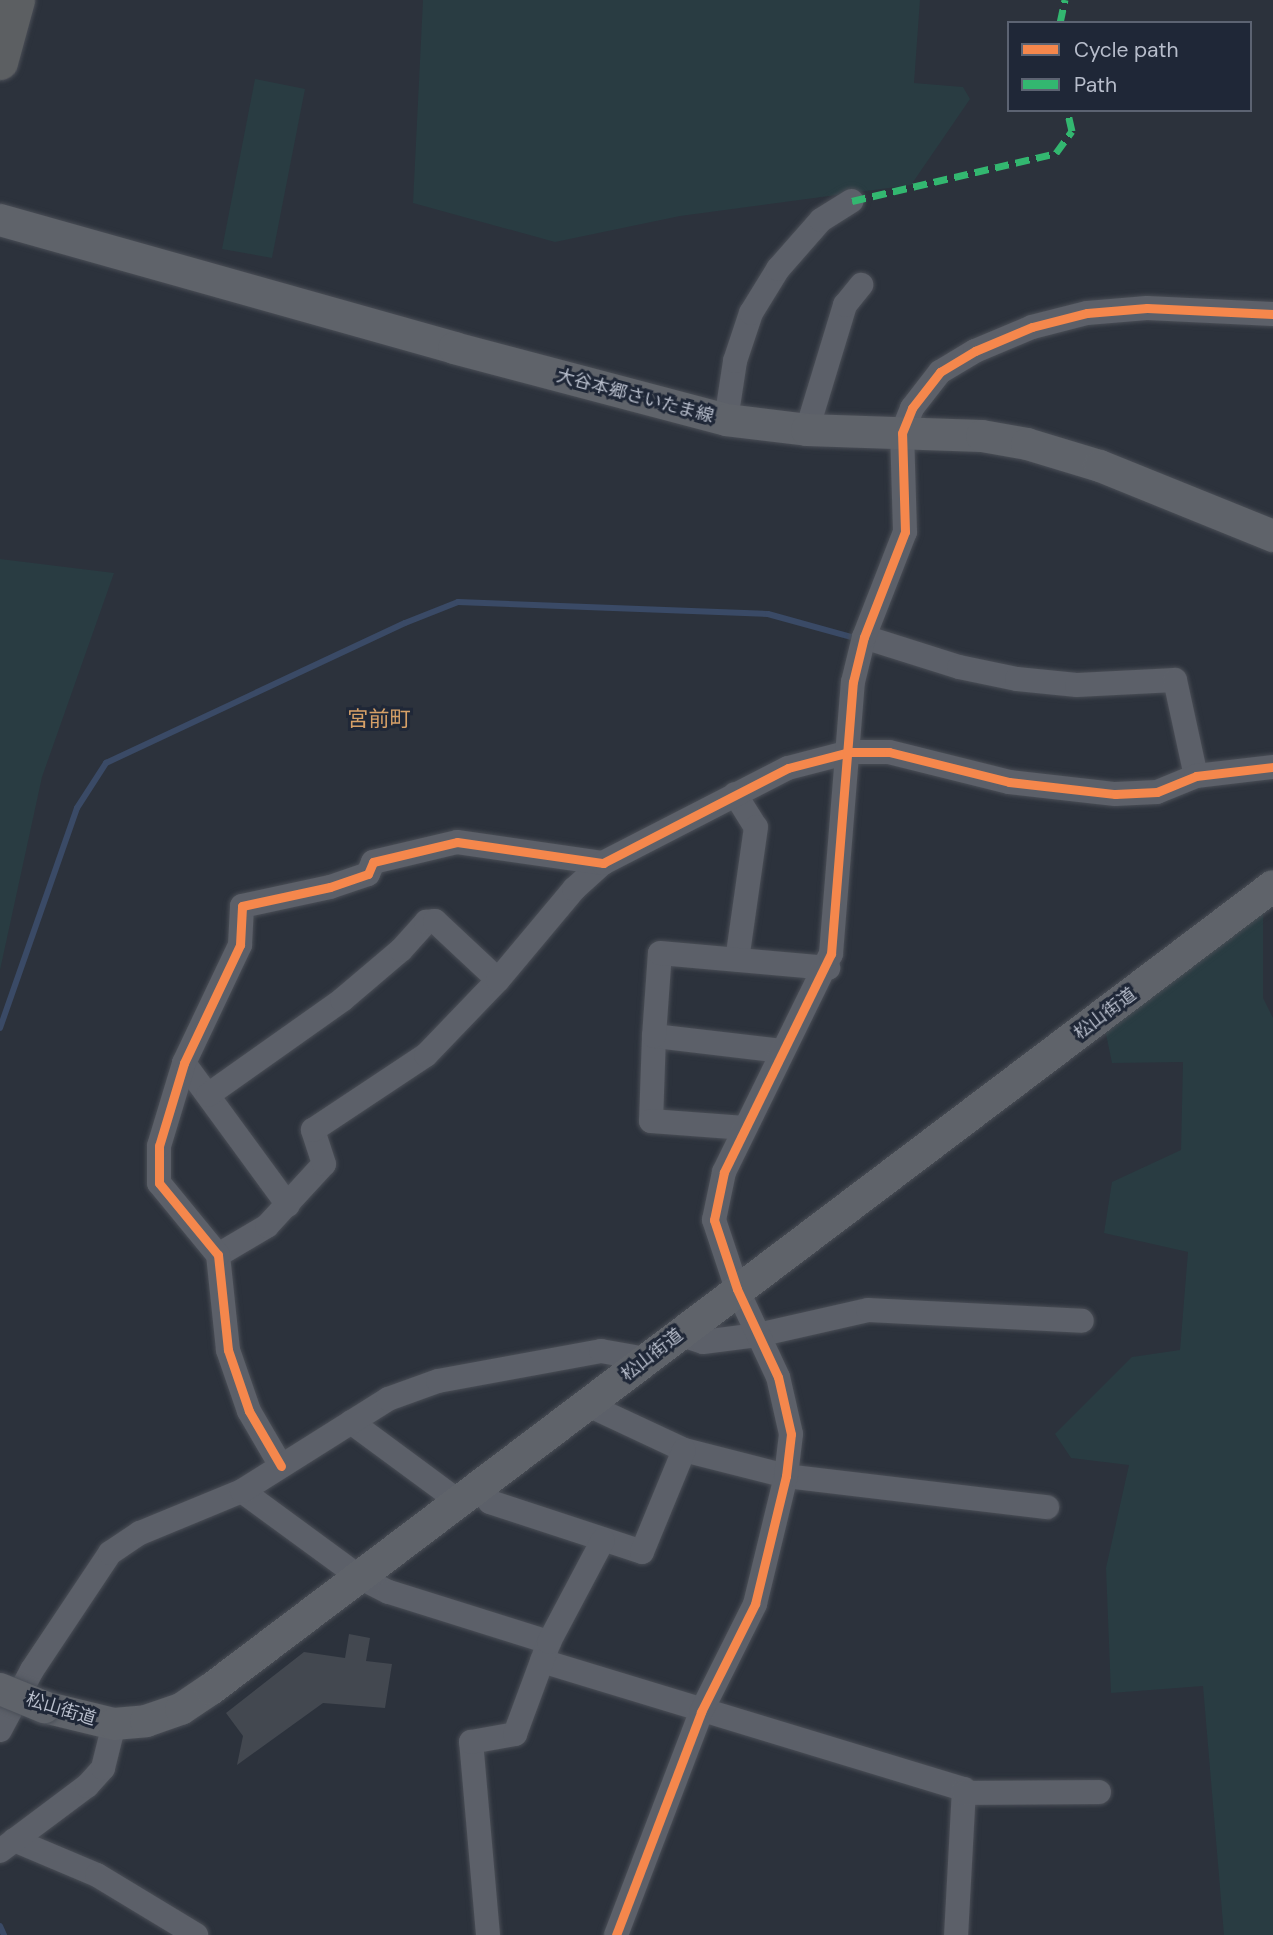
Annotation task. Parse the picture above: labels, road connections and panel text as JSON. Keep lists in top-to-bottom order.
{
  "streets": {
    "main road": ["大谷本郷さいたま線", "松山街道"]
  },
  "districts": ["宮前町"],
  "legend": ["Cycle path", "Path"]
}
